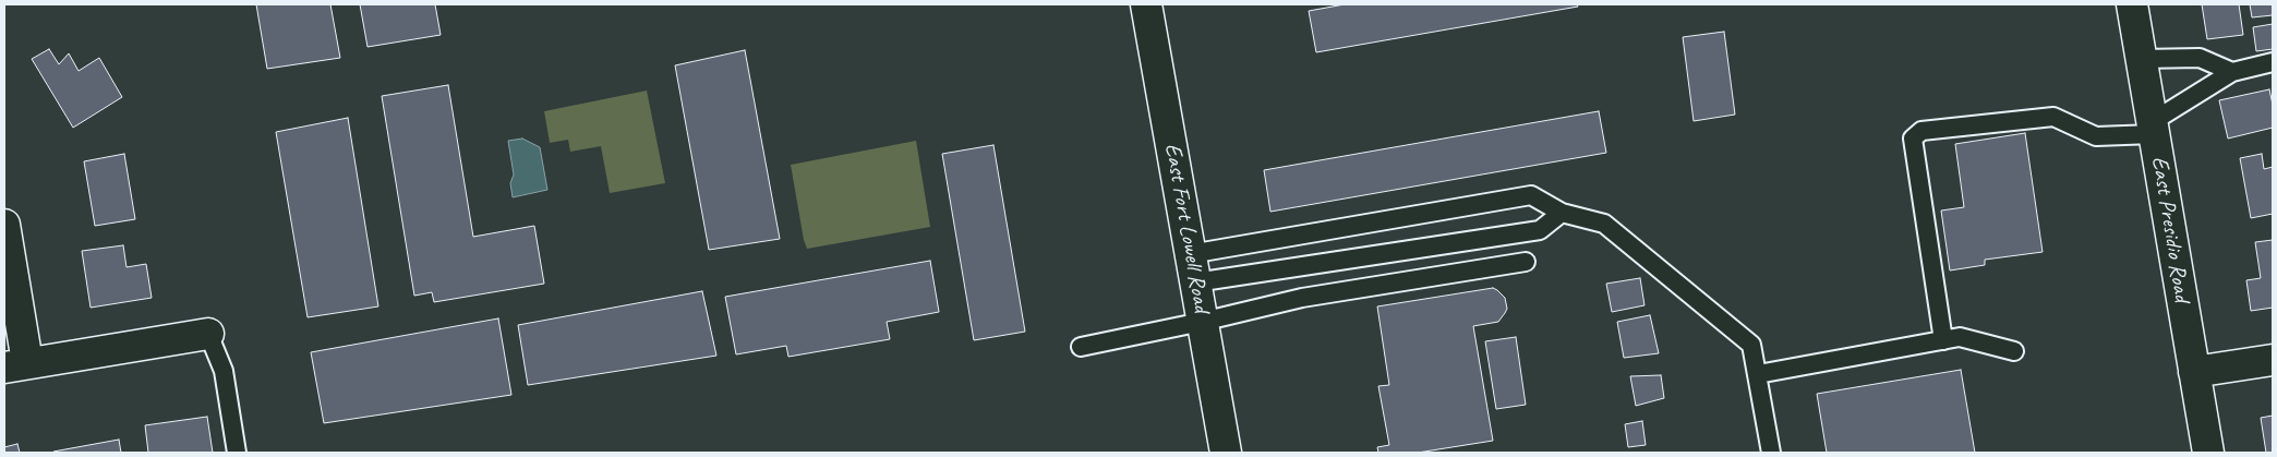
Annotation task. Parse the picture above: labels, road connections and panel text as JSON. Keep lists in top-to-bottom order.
{
  "streets": {
    "street": ["East Fort Lowell Road", "East Presidio Road"]
  }
}
